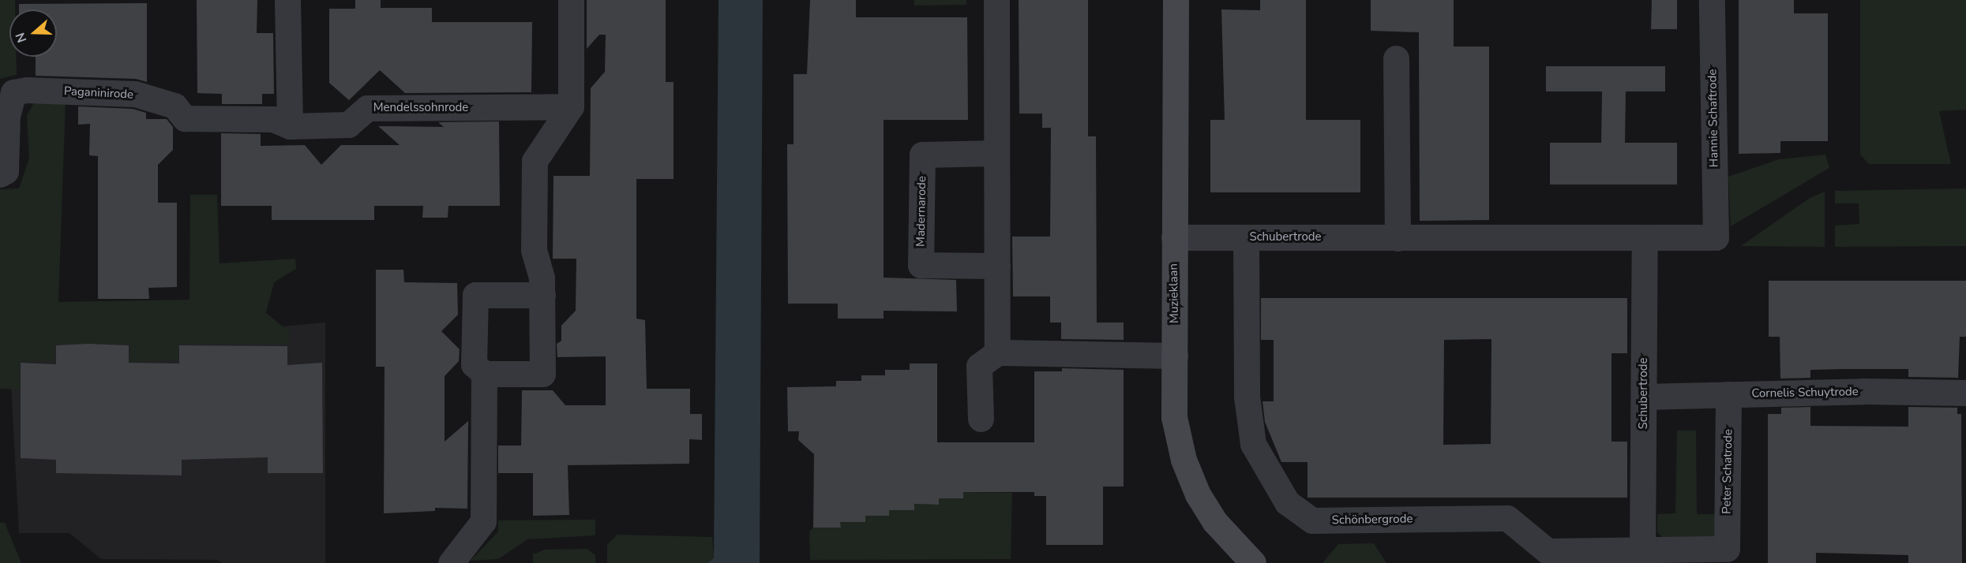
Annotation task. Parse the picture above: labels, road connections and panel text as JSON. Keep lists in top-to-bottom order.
{
  "streets": {
    "street": [
      "Paganinirode",
      "Mendelssohnrode",
      "Hannie Schaftrode",
      "Madernarode",
      "Schubertrode",
      "Muzieklaan",
      "Cornelis Schuytrode",
      "Peter Schatrode",
      "Schönbergrode"
    ]
  },
  "crossings": [
    ["Paganinirode", "Mendelssohnrode"],
    ["Hannie Schaftrode", "Schubertrode"],
    ["Schubertrode", "Muzieklaan"],
    ["Schubertrode", "Cornelis Schuytrode"],
    ["Schubertrode", "Schönbergrode"],
    ["Cornelis Schuytrode", "Peter Schatrode"],
    ["Peter Schatrode", "Schönbergrode"]
  ],
  "north": "left"
}
